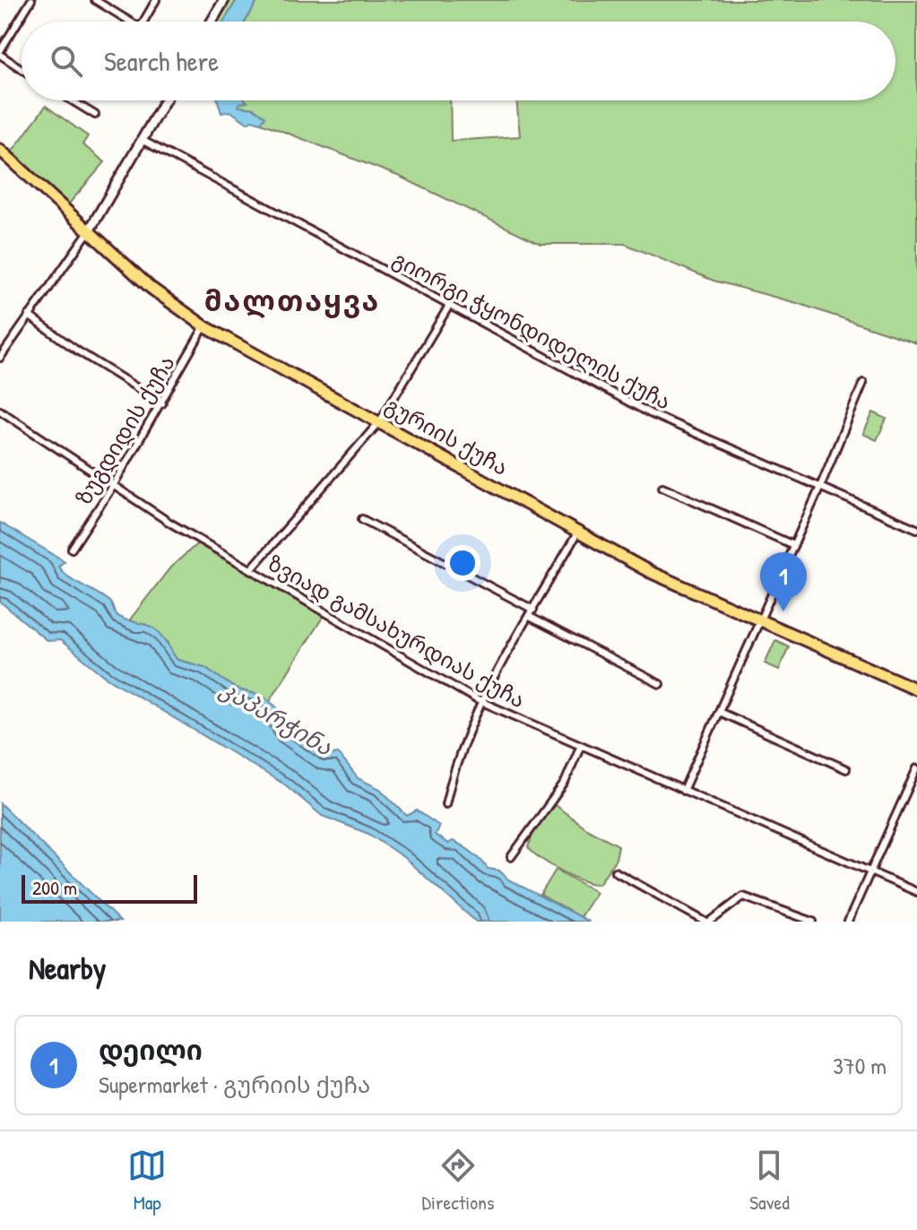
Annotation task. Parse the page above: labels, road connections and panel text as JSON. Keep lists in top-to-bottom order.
{
  "streets": {
    "highway": ["გურიის ქუჩა"],
    "street": ["გიორგი ჭყონდიდელის ქუჩა", "ზუგდიდის ქუჩა", "ზვიად გამსახურდიას ქუჩა"]
  },
  "crossings": [
    ["ზუგდიდის ქუჩა", "გურიის ქუჩა"],
    ["ზუგდიდის ქუჩა", "ზვიად გამსახურდიას ქუჩა"]
  ],
  "districts": ["მალთაყვა"],
  "water": ["კაპარჭინა"],
  "scale_bar": "200 m",
  "page": {
    "search": "Search here",
    "pins": "1",
    "scale": "200 m",
    "heading": "Nearby",
    "list": [
      {
        "mark": "1",
        "name": "დეილი",
        "note": "Supermarket · გურიის ქუჩა",
        "value": "370 m"
      }
    ],
    "nav": ["Map", "Directions", "Saved"]
  }
}
